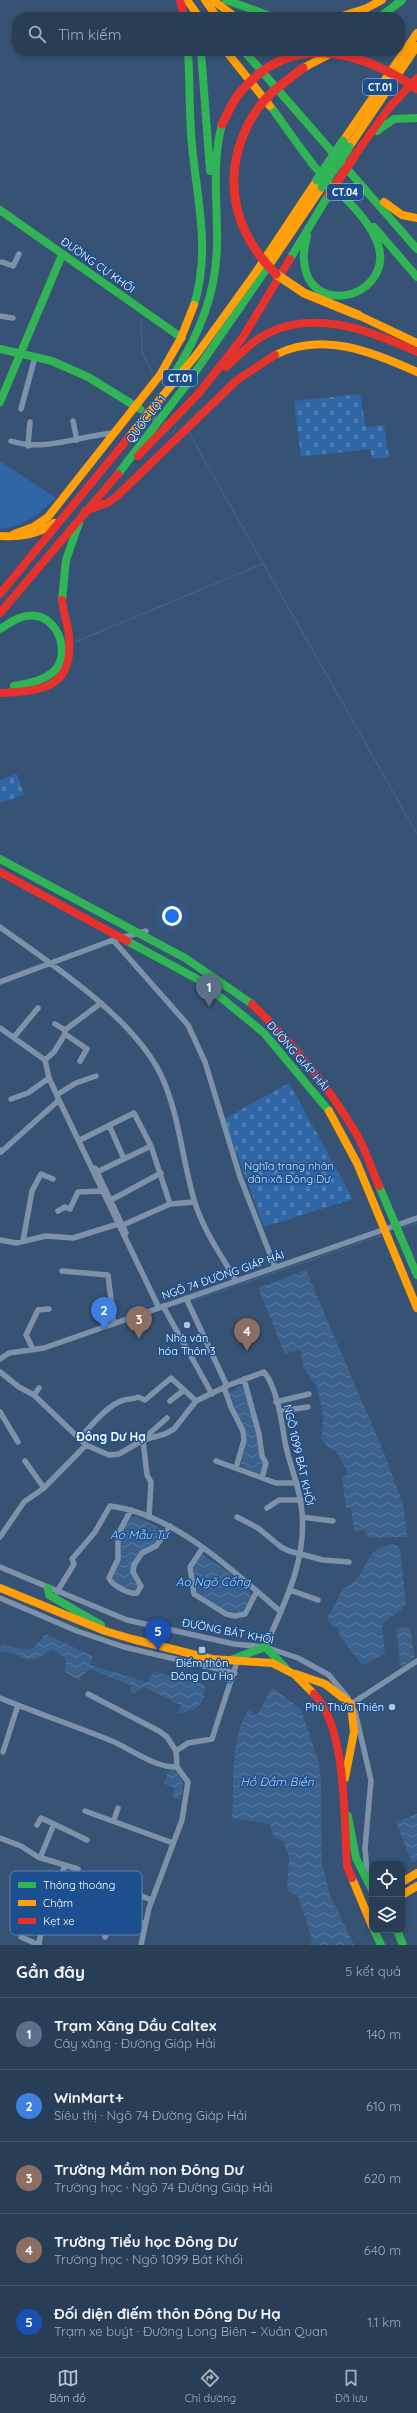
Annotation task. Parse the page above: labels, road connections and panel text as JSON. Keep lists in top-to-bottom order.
{
  "streets": {
    "main road": [
      "CT.01",
      "CT.04",
      "ĐƯỜNG CỰ KHỐI",
      "QUỐC LỘ 1",
      "ĐƯỜNG GIÁP HẢI"
    ],
    "street": ["NGÕ 74 ĐƯỜNG GIÁP HẢI", "NGÕ 1099 BÁT KHỐI", "ĐƯỜNG BÁT KHỐI"]
  },
  "crossings": [
    ["CT.01", "QUỐC LỘ 1"],
    ["ĐƯỜNG GIÁP HẢI", "NGÕ 74 ĐƯỜNG GIÁP HẢI"],
    ["NGÕ 1099 BÁT KHỐI", "ĐƯỜNG BÁT KHỐI"]
  ],
  "districts": ["Đông Dư Hạ"],
  "water": ["Ao Mẫu Tư", "Ao Ngõ Cống", "Hồ Đầm Biền"],
  "parks": ["Nghĩa trang nhân dân xã Đông Dư"],
  "places": {
    "other": ["Nhà văn hóa Thôn 3", "Phủ Thừa Thiên"],
    "transit": ["Điếm thôn Đông Dư Hạ"]
  },
  "legend": ["Thông thoáng", "Chậm", "Kẹt xe"],
  "page": {
    "search": "Tìm kiếm",
    "pins": [
      "1",
      "2",
      "3",
      "4",
      "5"
    ],
    "heading": ["Gần đây", "5 kết quả"],
    "list": [
      {
        "mark": "1",
        "name": "Trạm Xăng Dầu Caltex",
        "note": "Cây xăng · Đường Giáp Hải",
        "value": "140 m"
      },
      {
        "mark": "2",
        "name": "WinMart+",
        "note": "Siêu thị · Ngõ 74 Đường Giáp Hải",
        "value": "610 m"
      },
      {
        "mark": "3",
        "name": "Trường Mầm non Đông Dư",
        "note": "Trường học · Ngõ 74 Đường Giáp Hải",
        "value": "620 m"
      },
      {
        "mark": "4",
        "name": "Trường Tiểu học Đông Dư",
        "note": "Trường học · Ngõ 1099 Bát Khối",
        "value": "640 m"
      },
      {
        "mark": "5",
        "name": "Đối diện điếm thôn Đông Dư Hạ",
        "note": "Trạm xe buýt · Đường Long Biên – Xuân Quan",
        "value": "1.1 km"
      }
    ],
    "nav": ["Bản đồ", "Chỉ đường", "Đã lưu"]
  }
}
